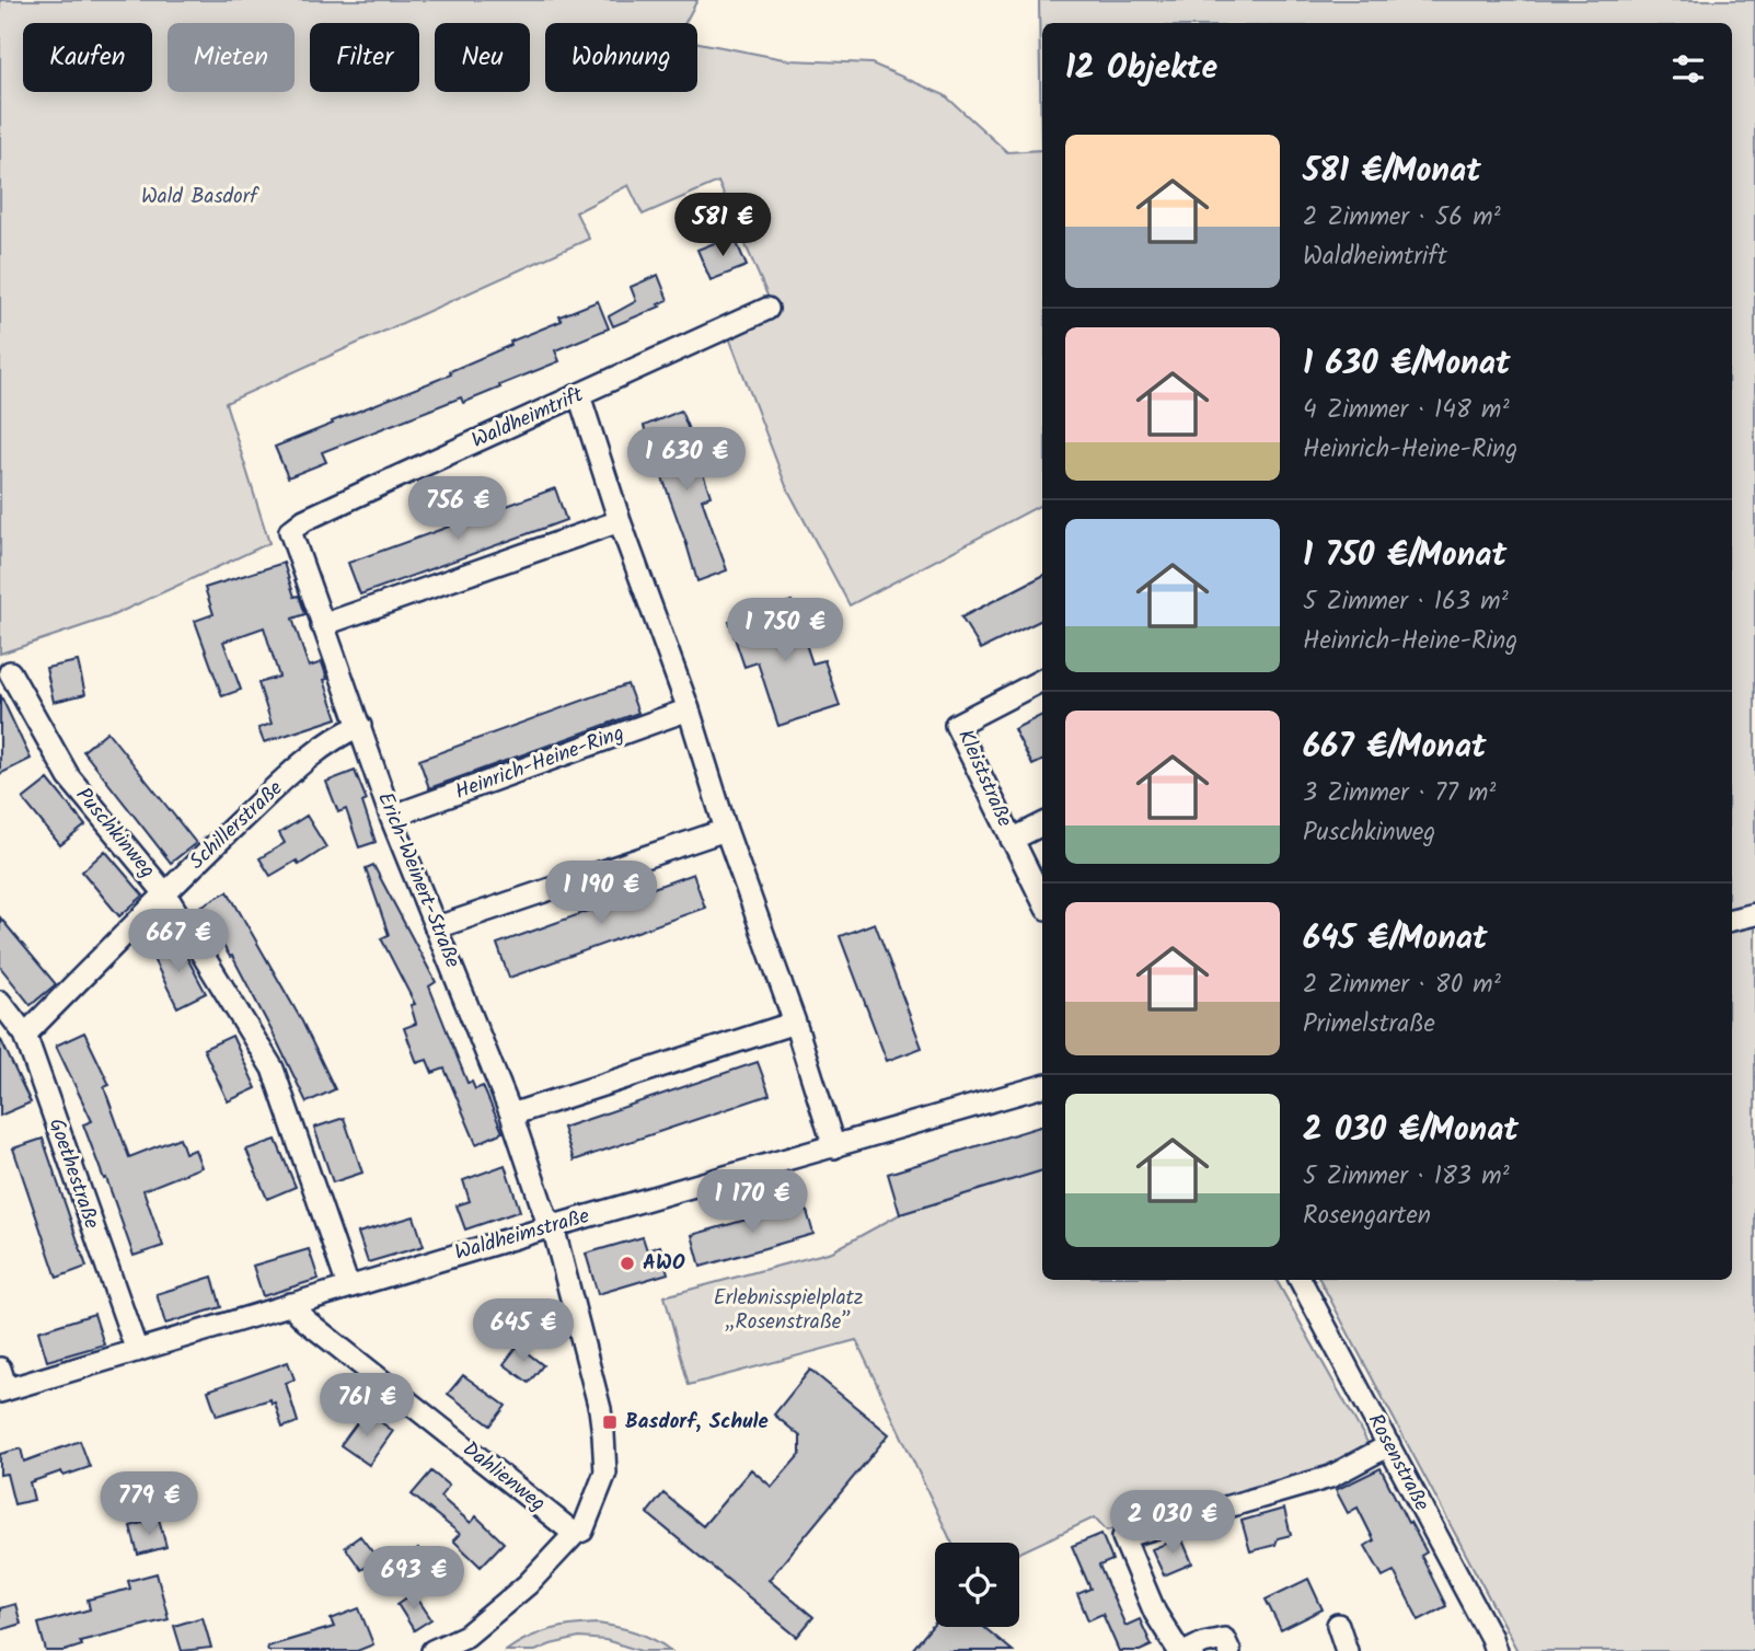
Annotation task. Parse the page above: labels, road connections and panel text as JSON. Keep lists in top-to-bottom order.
{
  "streets": {
    "street": [
      "Waldheimtrift",
      "Heinrich-Heine-Ring",
      "Kleiststraße",
      "Schillerstraße",
      "Puschkinweg",
      "Erich-Weinert-Straße",
      "Goethestraße",
      "Waldheimstraße",
      "Rosenstraße",
      "Dahlienweg"
    ]
  },
  "crossings": [
    ["Waldheimtrift", "Erich-Weinert-Straße"],
    ["Heinrich-Heine-Ring", "Erich-Weinert-Straße"],
    ["Schillerstraße", "Puschkinweg"],
    ["Schillerstraße", "Erich-Weinert-Straße"],
    ["Schillerstraße", "Goethestraße"],
    ["Puschkinweg", "Waldheimstraße"],
    ["Erich-Weinert-Straße", "Waldheimstraße"],
    ["Erich-Weinert-Straße", "Dahlienweg"],
    ["Goethestraße", "Waldheimstraße"],
    ["Waldheimstraße", "Dahlienweg"]
  ],
  "parks": ["Wald Basdorf", "Erlebnisspielplatz „Rosenstraße”"],
  "places": {
    "other": ["AWO"],
    "transit": ["Basdorf, Schule"]
  },
  "page": {
    "chip": [
      "Kaufen",
      "Mieten",
      "Filter",
      "Neu",
      "Wohnung"
    ],
    "heading": "12 Objekte",
    "list": [
      {
        "name": "581 €/Monat",
        "note": "2 Zimmer · 56 m² · Waldheimtrift"
      },
      {
        "name": "1 630 €/Monat",
        "note": "4 Zimmer · 148 m² · Heinrich-Heine-Ring"
      },
      {
        "name": "1 750 €/Monat",
        "note": "5 Zimmer · 163 m² · Heinrich-Heine-Ring"
      },
      {
        "name": "667 €/Monat",
        "note": "3 Zimmer · 77 m² · Puschkinweg"
      },
      {
        "name": "645 €/Monat",
        "note": "2 Zimmer · 80 m² · Primelstraße"
      },
      {
        "name": "2 030 €/Monat",
        "note": "5 Zimmer · 183 m² · Rosengarten"
      }
    ],
    "price": [
      "581 €",
      "1 630 €",
      "756 €",
      "1 750 €",
      "1 190 €",
      "667 €",
      "1 170 €",
      "645 €",
      "761 €",
      "779 €",
      "2 030 €",
      "693 €"
    ]
  }
}
